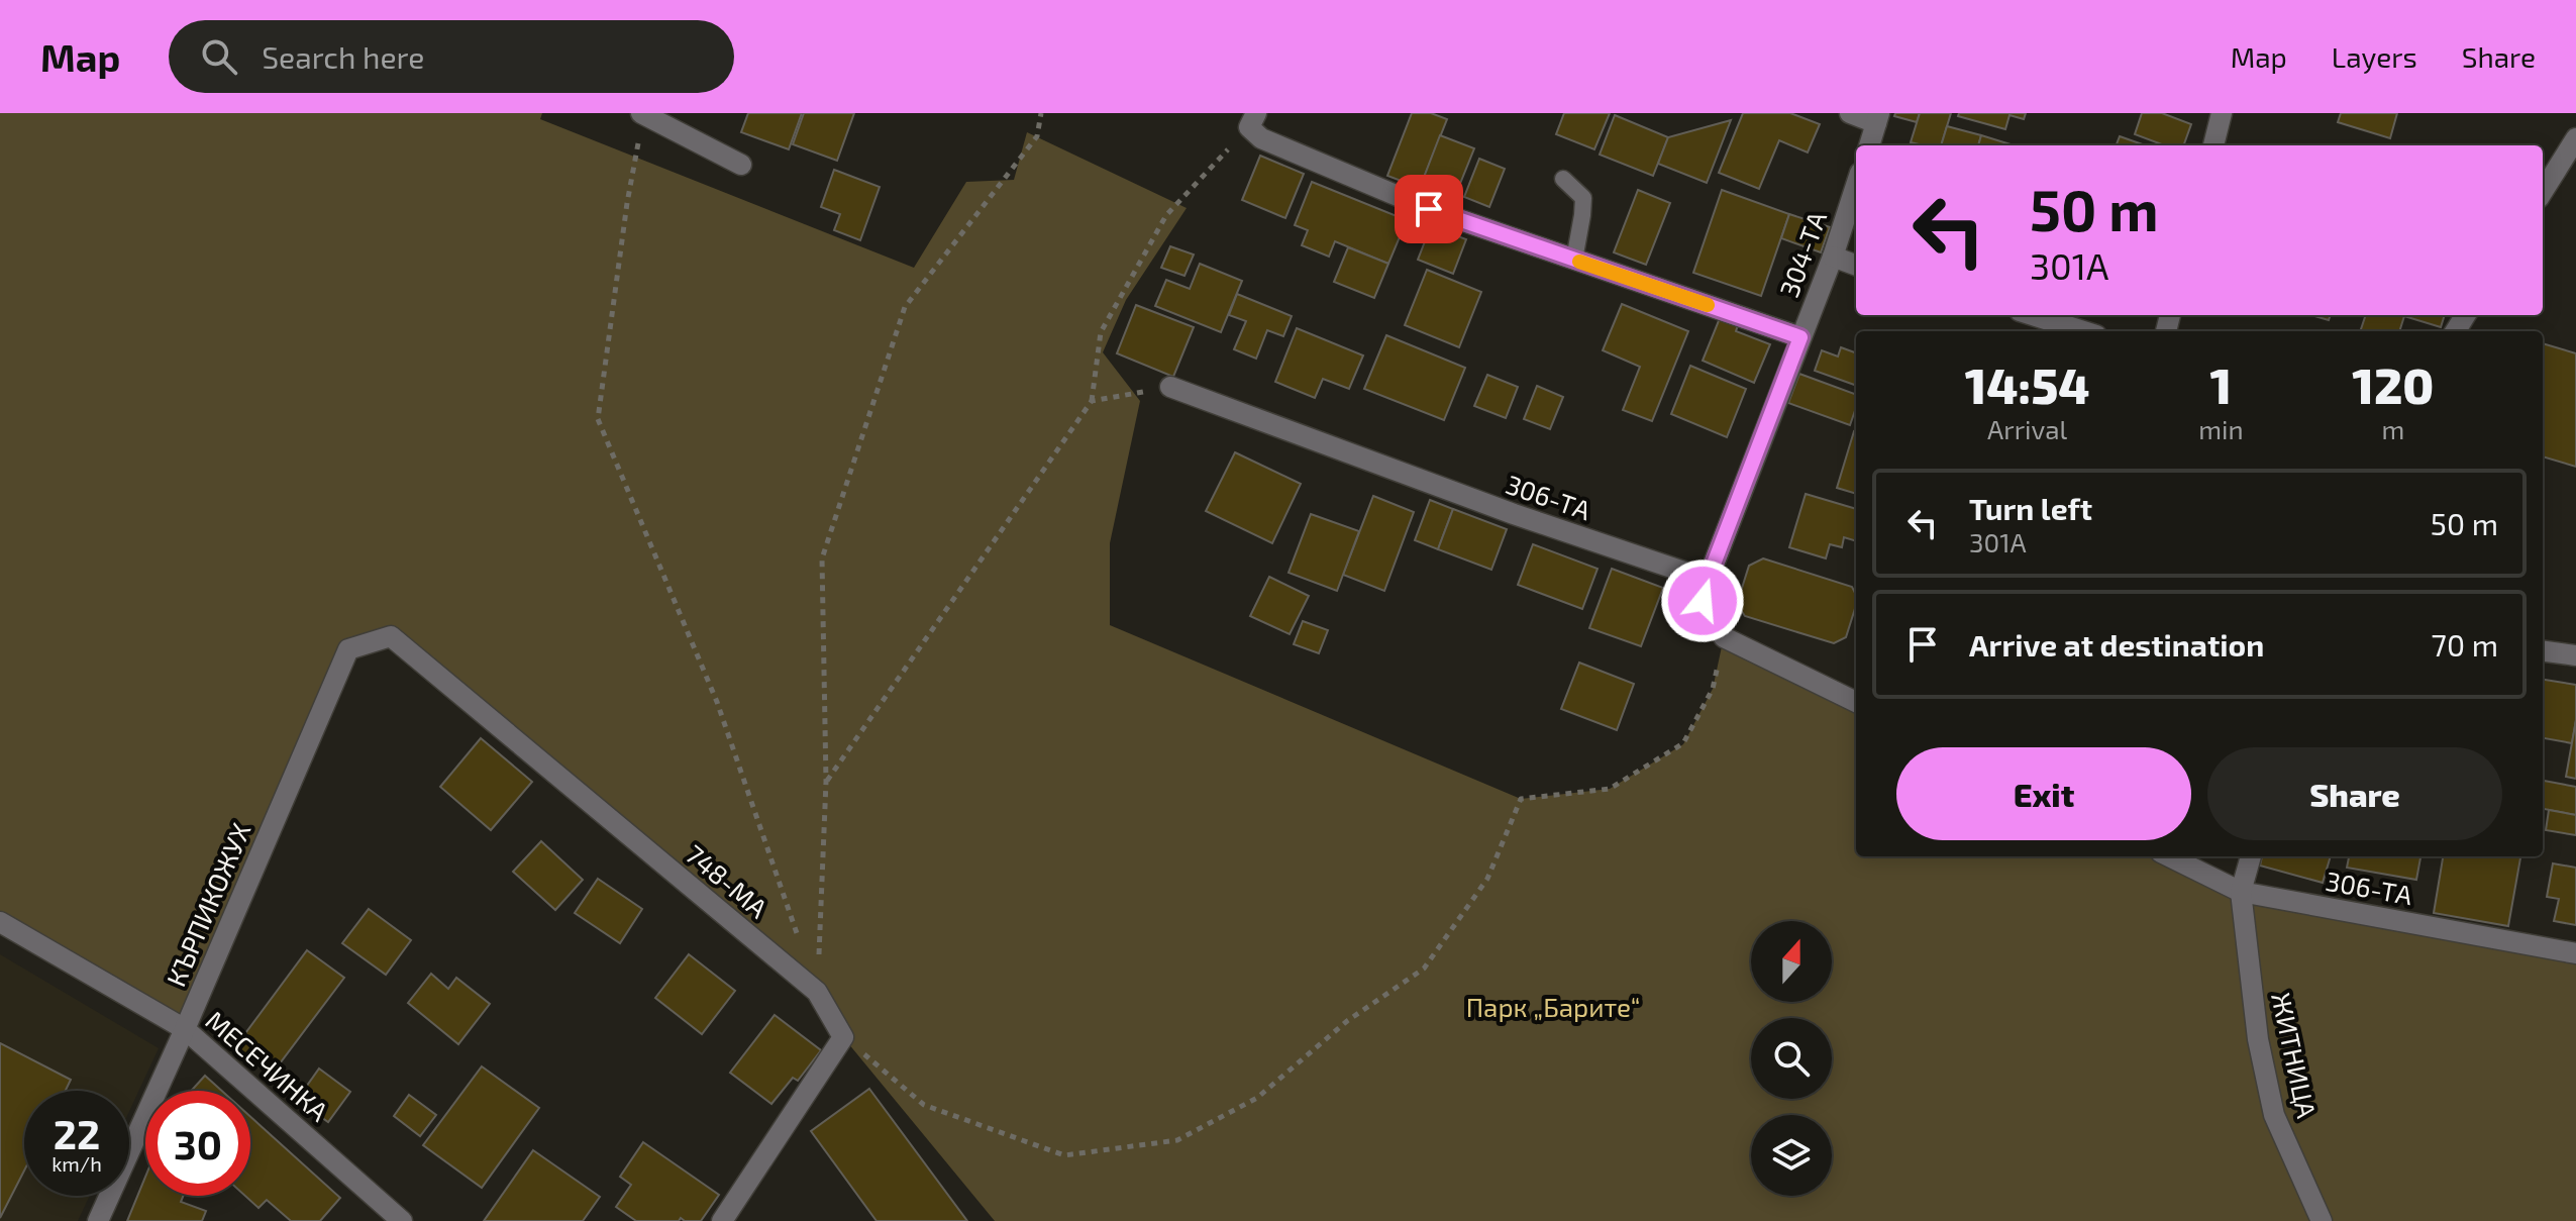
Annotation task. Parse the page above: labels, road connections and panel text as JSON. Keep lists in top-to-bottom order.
{
  "streets": {
    "street": [
      "304-ТА",
      "306-ТА",
      "748-МА",
      "КЪРПИКОЖУХ",
      "ЖИТНИЦА",
      "МЕСЕЧИНКА"
    ]
  },
  "crossings": [
    ["304-ТА", "306-ТА"],
    ["306-ТА", "ЖИТНИЦА"],
    ["748-МА", "КЪРПИКОЖУХ"],
    ["КЪРПИКОЖУХ", "МЕСЕЧИНКА"]
  ],
  "parks": ["Парк „Барите“"],
  "north": "top",
  "page": {
    "header": "Map",
    "search": "Search here",
    "nav": ["Map", "Layers", "Share"],
    "turn": ["50 m", "301А"],
    "eta": [
      "14:54",
      "Arrival",
      "1",
      "min",
      "120",
      "m"
    ],
    "list": [
      {
        "name": "Turn left",
        "note": "301А",
        "value": "50 m"
      },
      {
        "name": "Arrive at destination",
        "value": "70 m"
      }
    ],
    "buttons": ["Exit", "Share"],
    "speed": "22 km/h",
    "limit": "30"
  }
}
